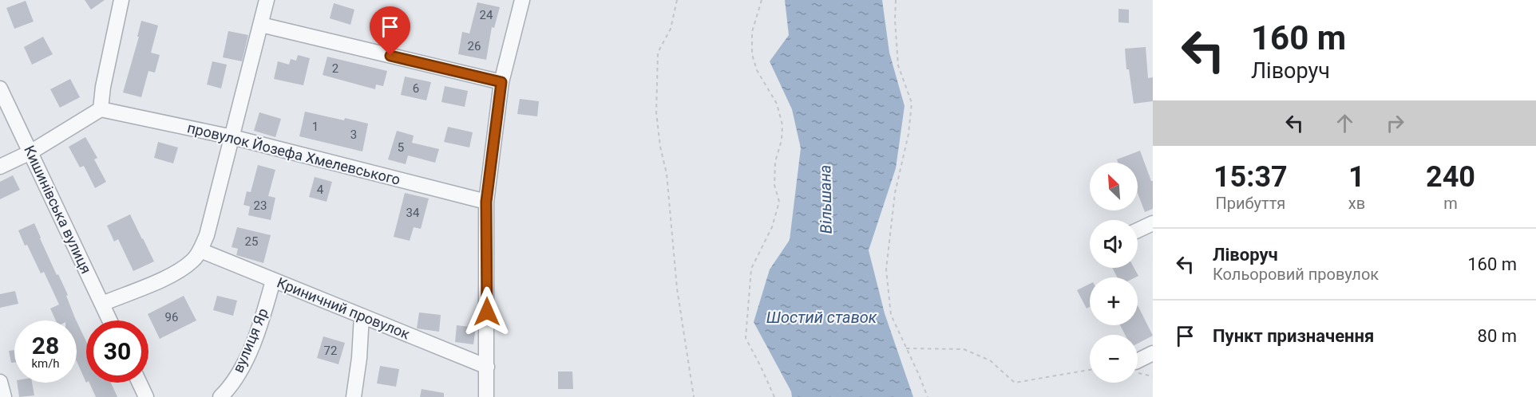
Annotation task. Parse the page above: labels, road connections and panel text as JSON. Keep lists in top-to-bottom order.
{
  "streets": {
    "street": [
      "провулок Йозефа Хмелевського",
      "Кишинівська вулиця",
      "Криничний провулок",
      "вулиця Яр"
    ]
  },
  "crossings": [
    ["Криничний провулок", "вулиця Яр"]
  ],
  "water": ["Вільшана", "Шостий ставок"],
  "house_numbers": [
    "24",
    "26",
    "2",
    "6",
    "1",
    "3",
    "5",
    "4",
    "23",
    "34",
    "25",
    "96",
    "72"
  ],
  "north": "top left",
  "page": {
    "turn": ["160 m", "Ліворуч"],
    "eta": [
      "15:37",
      "Прибуття",
      "1",
      "хв",
      "240",
      "m"
    ],
    "map_buttons": ["+", "−"],
    "list": [
      {
        "name": "Ліворуч",
        "note": "Кольоровий провулок",
        "value": "160 m"
      },
      {
        "name": "Пункт призначення",
        "value": "80 m"
      }
    ],
    "speed": "28 km/h",
    "limit": "30"
  }
}
